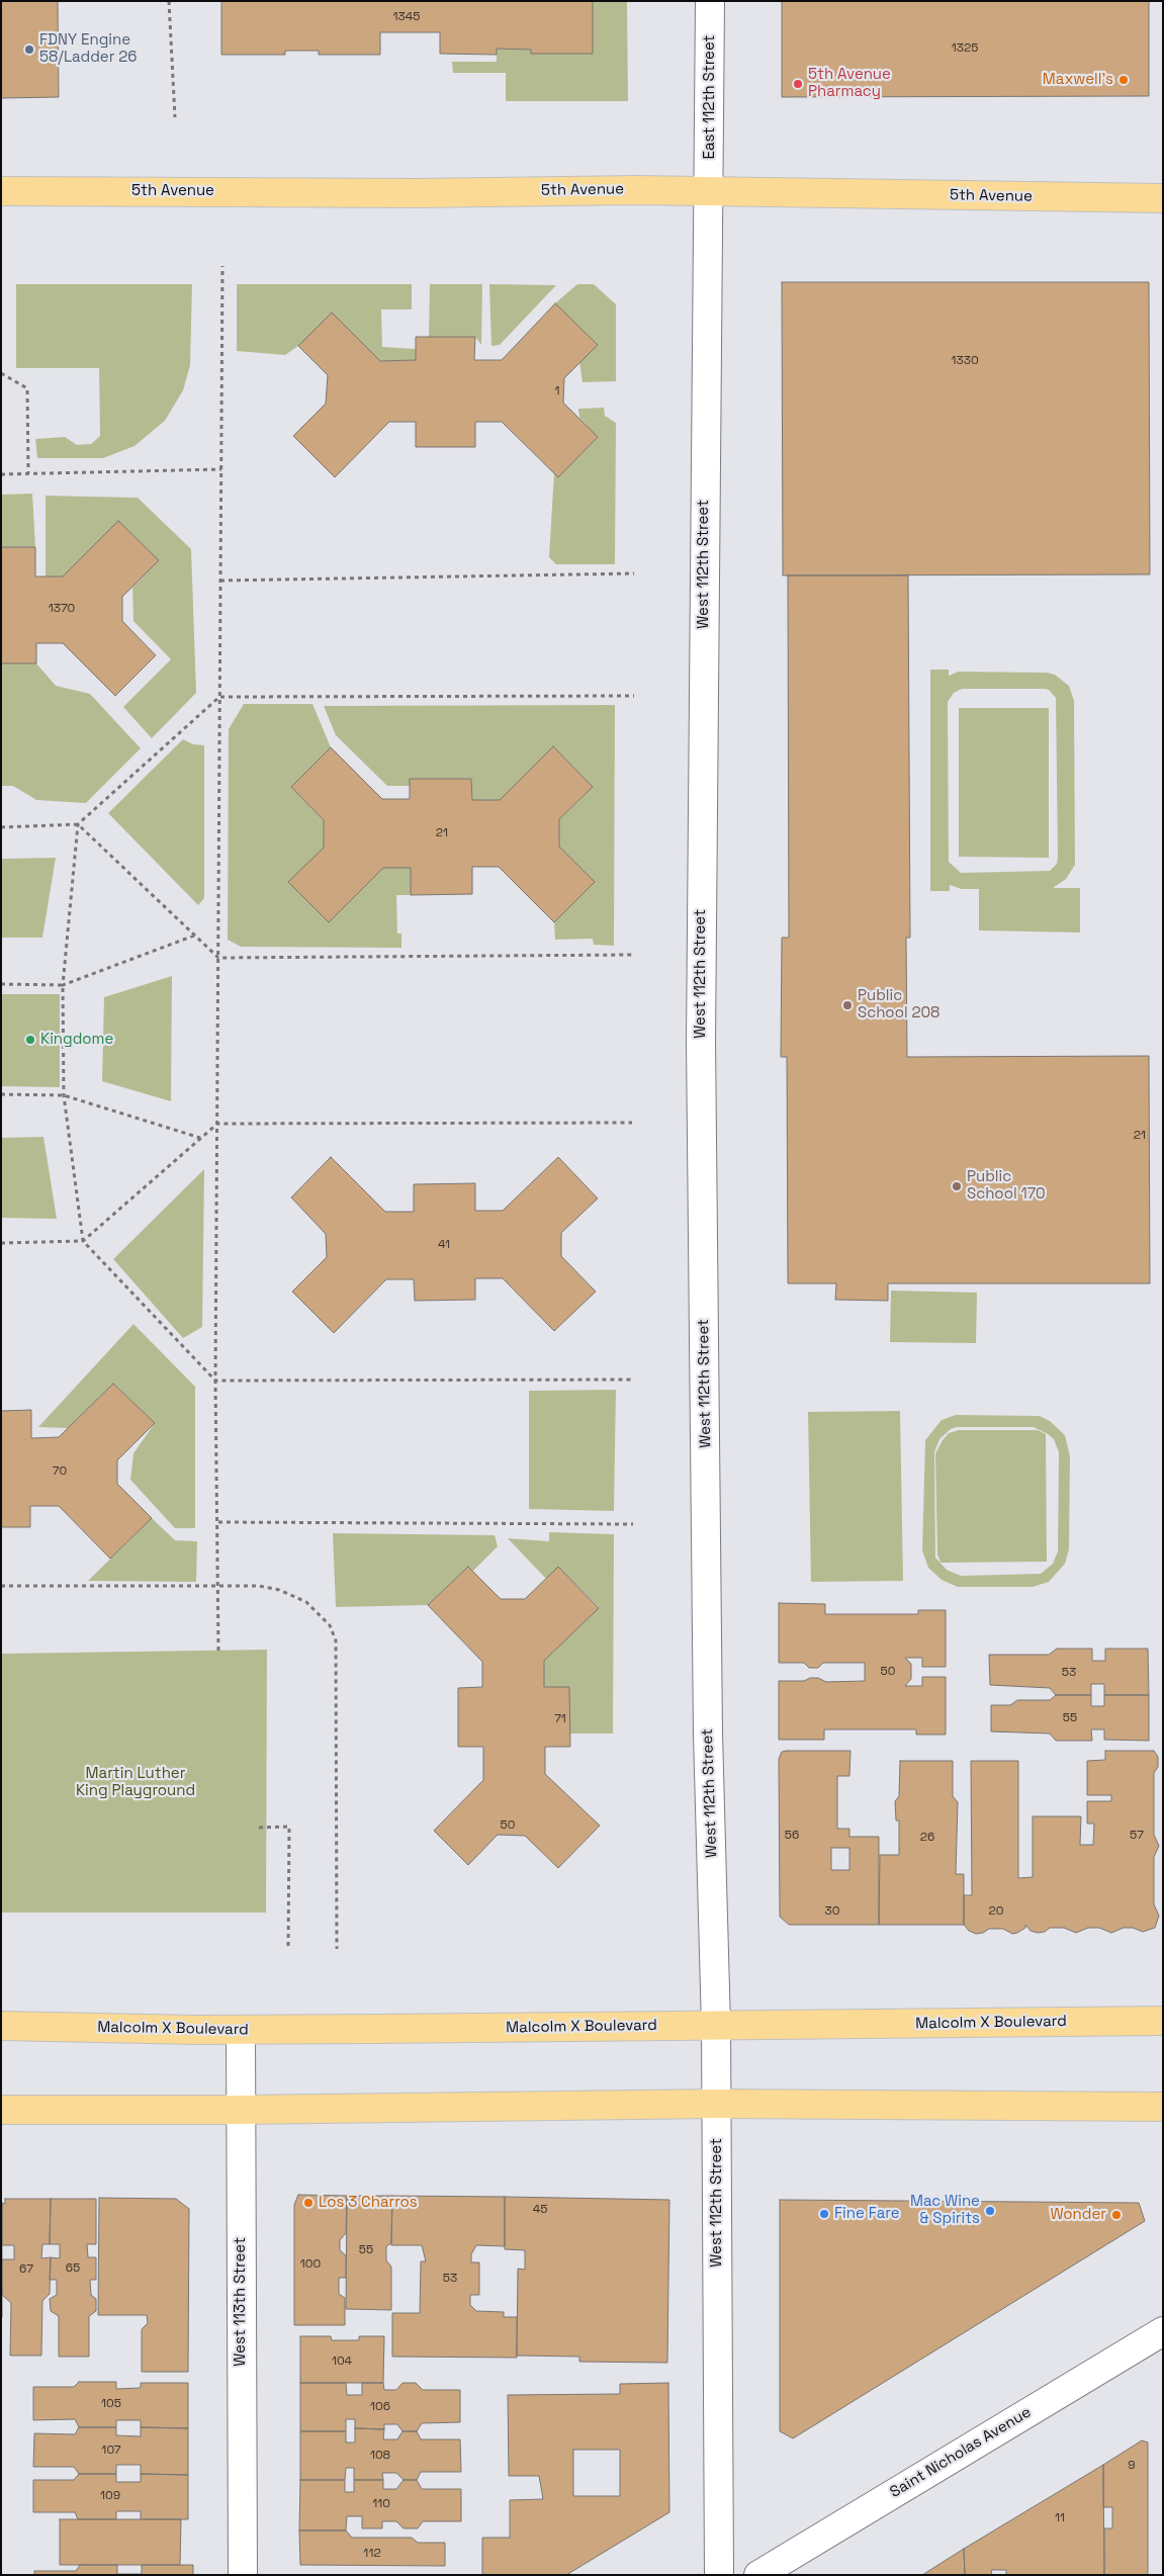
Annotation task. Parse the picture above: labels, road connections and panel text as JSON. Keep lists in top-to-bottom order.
{
  "streets": {
    "main road": ["5th Avenue", "Malcolm X Boulevard"],
    "street": [
      "East 112th Street",
      "West 112th Street",
      "West 113th Street",
      "Saint Nicholas Avenue"
    ]
  },
  "crossings": [
    ["East 112th Street", "5th Avenue"],
    ["East 112th Street", "West 112th Street"],
    ["5th Avenue", "West 112th Street"],
    ["West 112th Street", "Malcolm X Boulevard"],
    ["Malcolm X Boulevard", "West 113th Street"]
  ],
  "parks": ["Martin Luther King Playground"],
  "places": [
    "FDNY Engine 58/Ladder 26",
    "Maxwell’s",
    "5th Avenue Pharmacy",
    "Public School 208",
    "Kingdome",
    "Public School 170",
    "Los 3 Charros",
    "Mac Wine & Spirits",
    "Fine Fare",
    "Wonder"
  ],
  "house_numbers": [
    "1345",
    "1325",
    "1330",
    "1",
    "1370",
    "21",
    "21",
    "41",
    "70",
    "50",
    "53",
    "55",
    "71",
    "50",
    "56",
    "57",
    "26",
    "30",
    "20",
    "45",
    "55",
    "100",
    "65",
    "67",
    "53",
    "104",
    "105",
    "106",
    "107",
    "108",
    "9",
    "109",
    "110",
    "11",
    "112"
  ]
}
